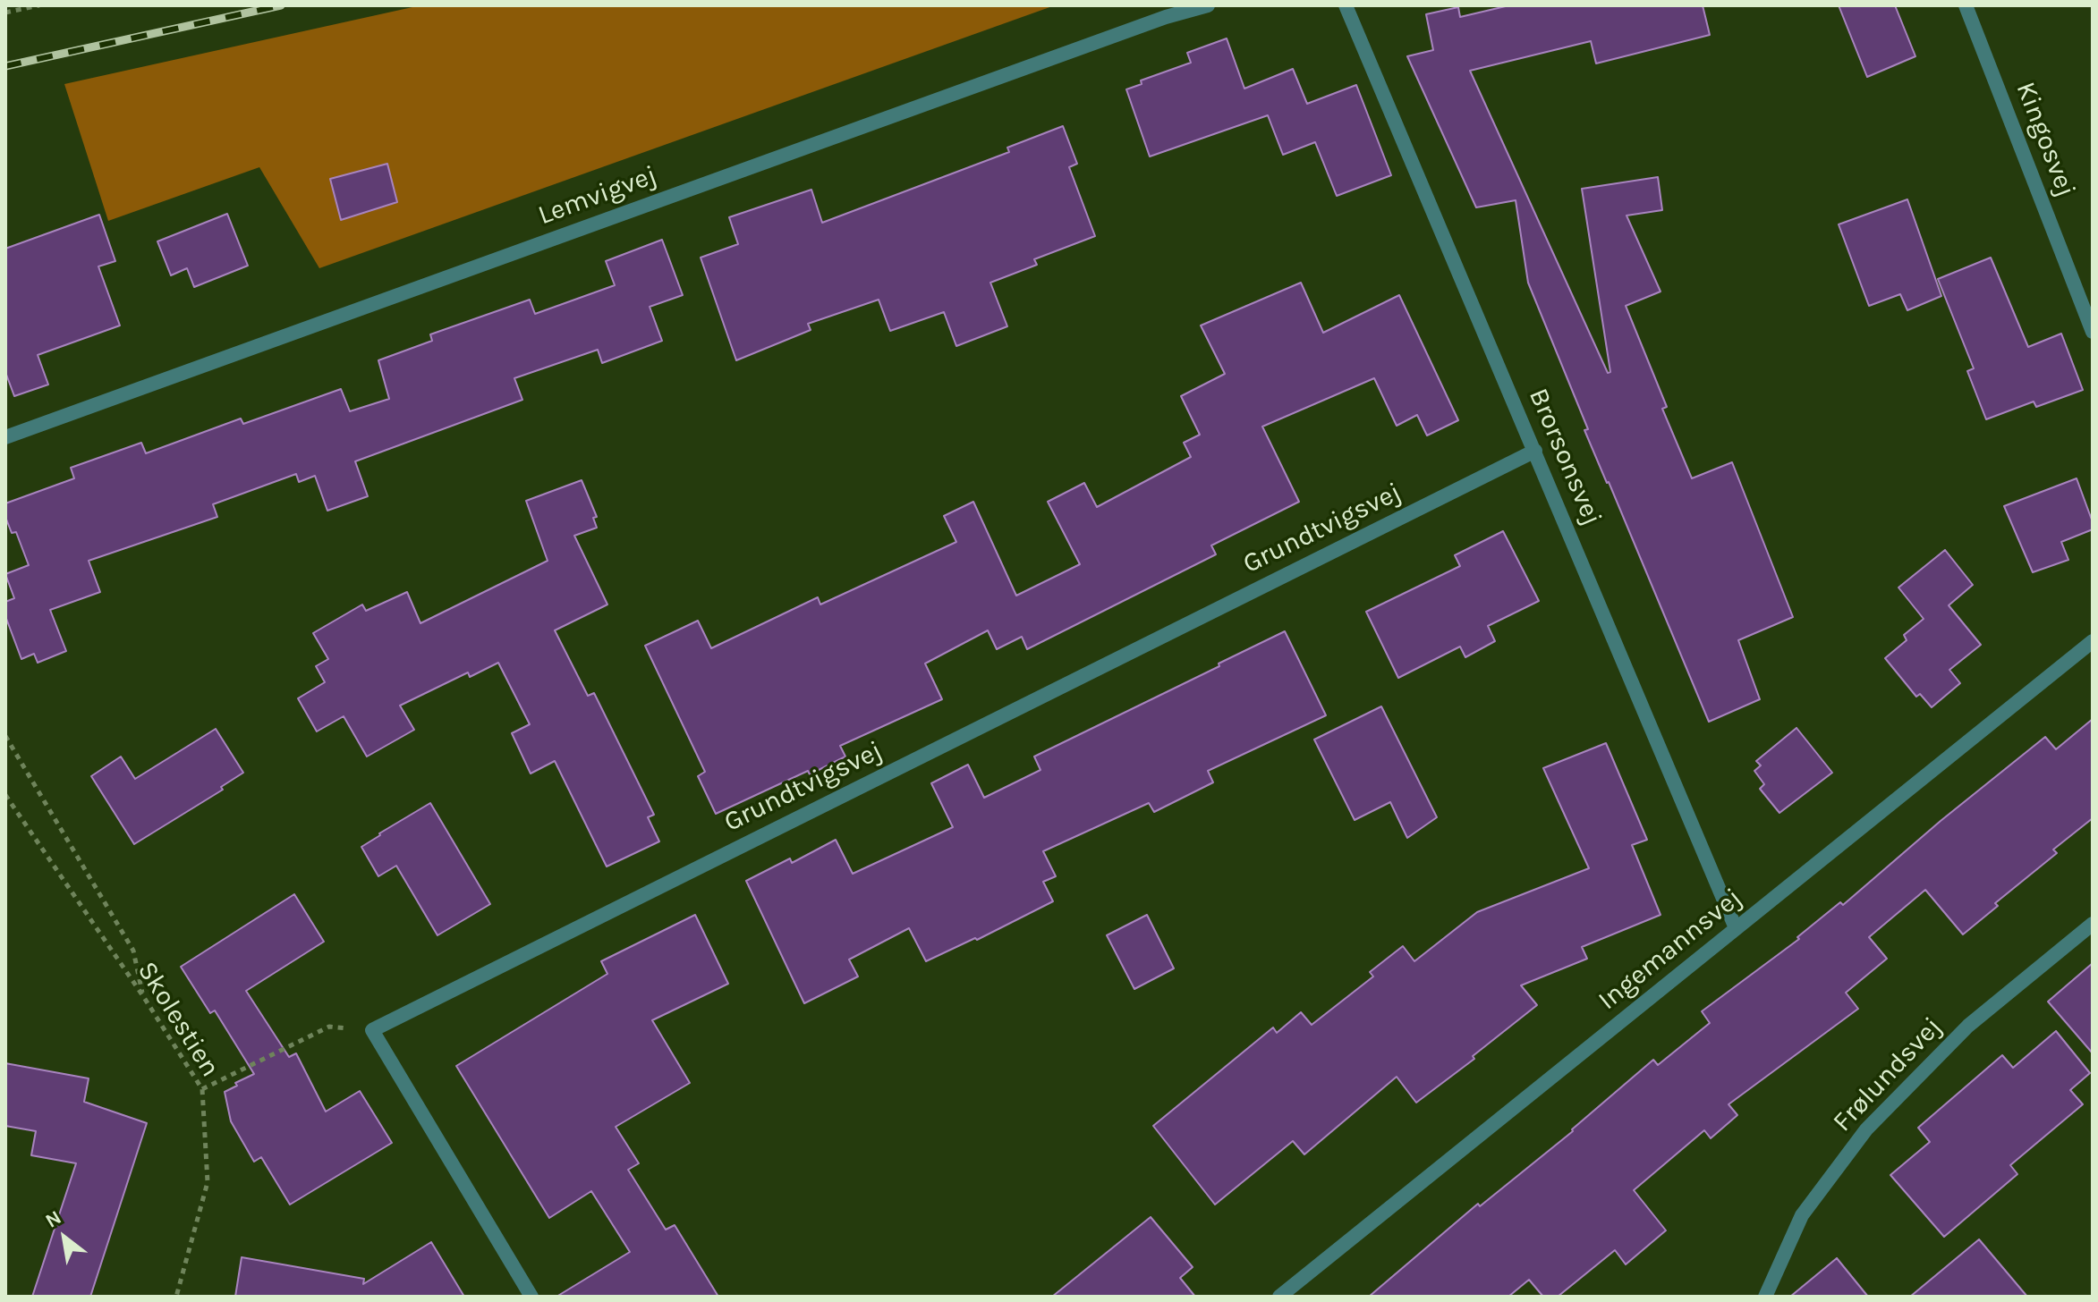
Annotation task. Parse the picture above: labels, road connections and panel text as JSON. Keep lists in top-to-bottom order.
{
  "streets": {
    "street": [
      "Kingosvej",
      "Lemvigvej",
      "Brorsonsvej",
      "Grundtvigsvej",
      "Ingemannsvej",
      "Frølundsvej"
    ],
    "path": ["Skolestien"]
  },
  "crossings": [
    ["Brorsonsvej", "Grundtvigsvej"],
    ["Brorsonsvej", "Ingemannsvej"]
  ],
  "north": "top left"
}
